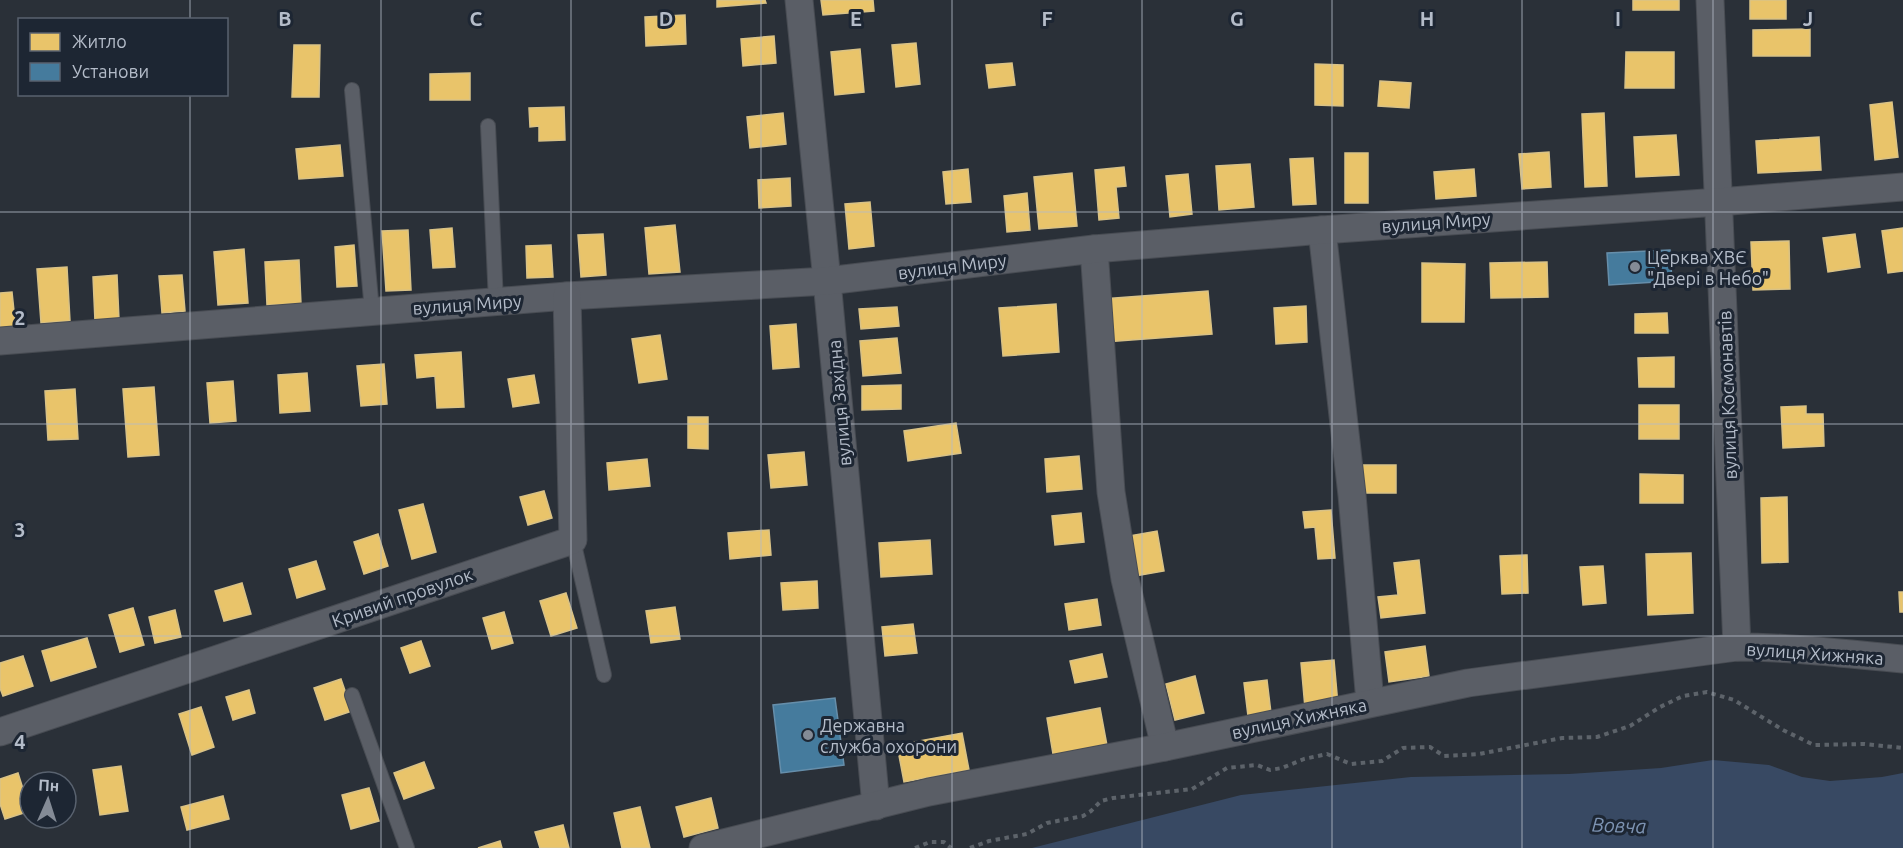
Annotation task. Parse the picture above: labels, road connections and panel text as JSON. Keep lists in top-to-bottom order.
{
  "streets": {
    "street": [
      "вулиця Миру",
      "вулиця Космонавтів",
      "вулиця Західна",
      "Кривий провулок",
      "вулиця Хижняка"
    ]
  },
  "crossings": [
    ["вулиця Миру", "вулиця Космонавтів"],
    ["вулиця Миру", "вулиця Західна"],
    ["вулиця Космонавтів", "вулиця Хижняка"],
    ["вулиця Західна", "вулиця Хижняка"]
  ],
  "water": ["Вовча"],
  "places": ["Церква ХВЄ \"Двері в Небо\"", "Державна служба охорони"],
  "legend": ["Житло", "Установи"],
  "north": "top",
  "grid": {
    "columns": [
      "B",
      "C",
      "D",
      "E",
      "F",
      "G",
      "H",
      "I",
      "J"
    ],
    "rows": ["2", "3", "4"]
  }
}
